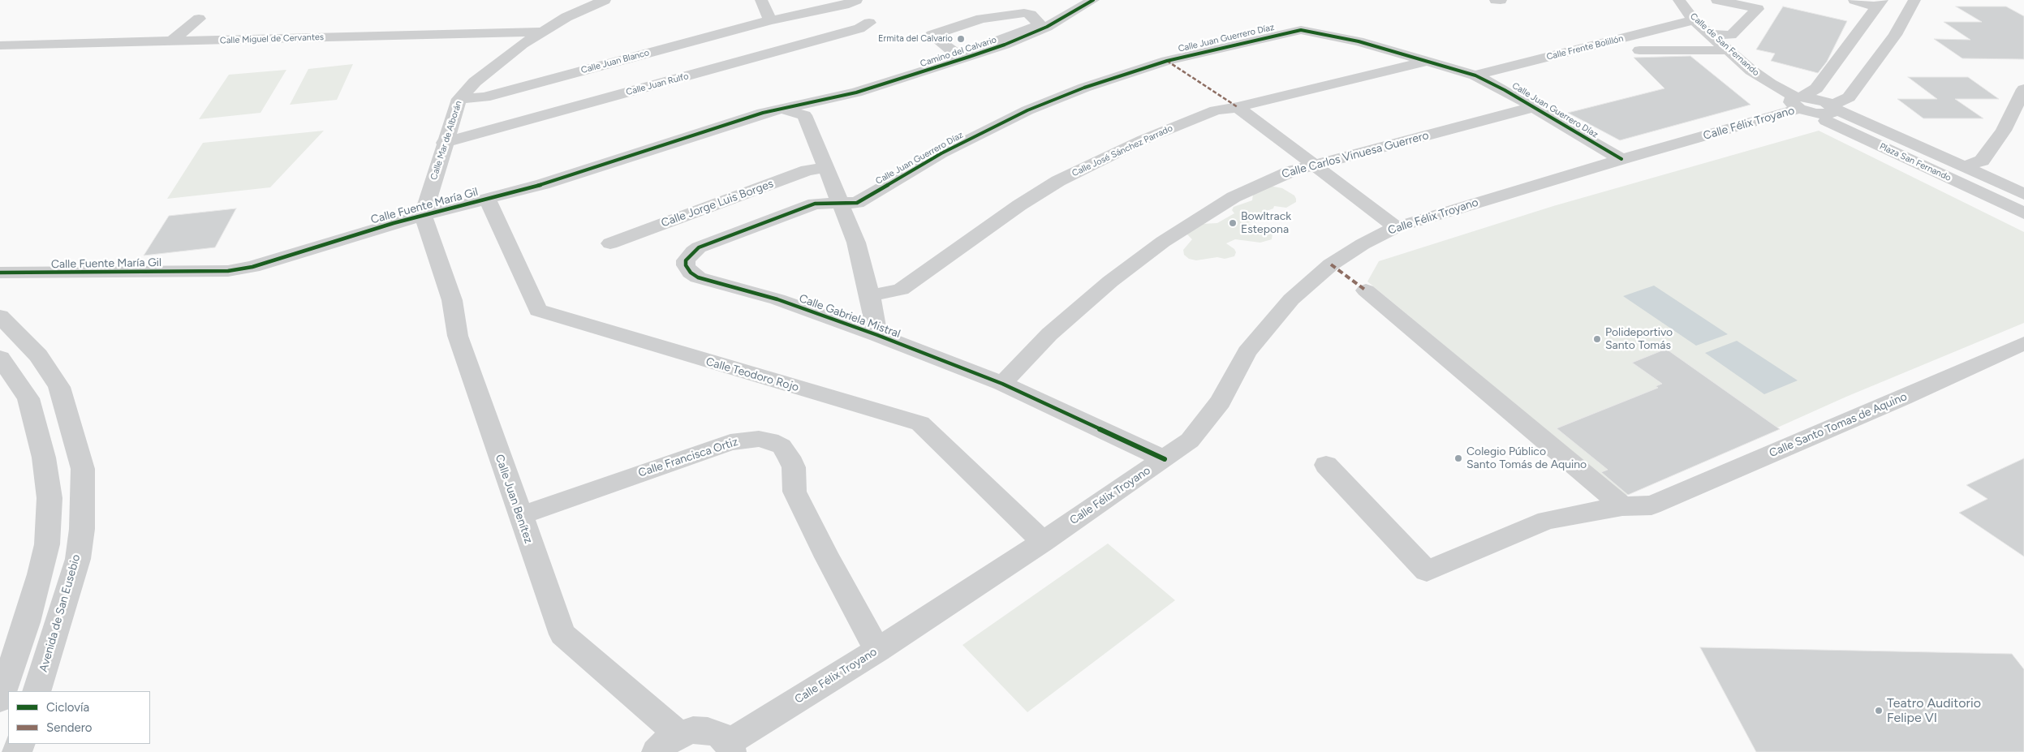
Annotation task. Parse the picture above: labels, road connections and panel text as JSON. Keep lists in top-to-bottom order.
{
  "streets": {
    "street": [
      "Calle Juan Guerrero Díaz",
      "Calle Miguel de Cervantes",
      "Calle de San Fernando",
      "Calle Frente Bolillón",
      "Camino del Calvario",
      "Calle Juan Blanco",
      "Calle Juan Rulfo",
      "Calle Félix Troyano",
      "Calle Mar de Alborán",
      "Calle José Sánchez Parrado",
      "Calle Carlos Vinuesa Guerrero",
      "Plaza San Fernando",
      "Calle Jorge Luis Borges",
      "Calle Fuente María Gil",
      "Calle Gabriela Mistral",
      "Calle Teodoro Rojo",
      "Calle Santo Tomas de Aquino",
      "Calle Francisca Ortiz",
      "Calle Juan Benítez",
      "Avenida de San Eusebio"
    ]
  },
  "crossings": [
    ["Calle Juan Guerrero Díaz", "Calle Frente Bolillón"],
    ["Calle Juan Guerrero Díaz", "Calle Félix Troyano"],
    ["Calle Juan Guerrero Díaz", "Calle José Sánchez Parrado"],
    ["Calle Juan Guerrero Díaz", "Calle Carlos Vinuesa Guerrero"],
    ["Calle Juan Guerrero Díaz", "Calle Gabriela Mistral"],
    ["Calle Miguel de Cervantes", "Calle Mar de Alborán"],
    ["Calle de San Fernando", "Calle Frente Bolillón"],
    ["Calle de San Fernando", "Calle Félix Troyano"],
    ["Calle de San Fernando", "Plaza San Fernando"],
    ["Camino del Calvario", "Calle Fuente María Gil"],
    ["Calle Juan Blanco", "Calle Mar de Alborán"],
    ["Calle Juan Rulfo", "Calle Mar de Alborán"],
    ["Calle Félix Troyano", "Plaza San Fernando"],
    ["Calle Félix Troyano", "Calle Gabriela Mistral"],
    ["Calle Félix Troyano", "Calle Teodoro Rojo"],
    ["Calle Félix Troyano", "Calle Francisca Ortiz"],
    ["Calle Mar de Alborán", "Calle Fuente María Gil"],
    ["Calle Mar de Alborán", "Calle Juan Benítez"],
    ["Calle Carlos Vinuesa Guerrero", "Calle Gabriela Mistral"],
    ["Calle Fuente María Gil", "Calle Teodoro Rojo"],
    ["Calle Fuente María Gil", "Calle Juan Benítez"],
    ["Calle Francisca Ortiz", "Calle Juan Benítez"]
  ],
  "places": [
    "Ermita del Calvario",
    "Bowltrack Estepona",
    "Polideportivo Santo Tomás",
    "Colegio Público Santo Tomás de Aquino",
    "Teatro Auditorio Felipe VI"
  ],
  "legend": ["Ciclovía", "Sendero"]
}
